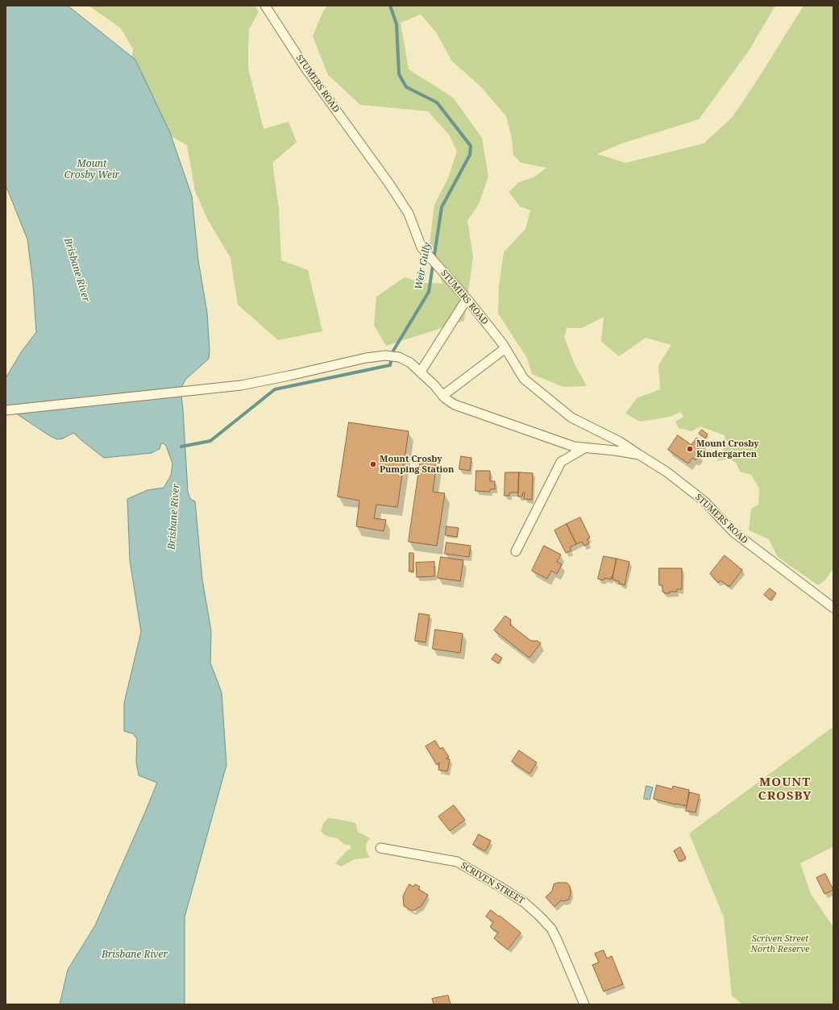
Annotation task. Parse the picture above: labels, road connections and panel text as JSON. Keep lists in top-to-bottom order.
{
  "streets": {
    "street": ["STUMERS ROAD", "SCRIVEN STREET"]
  },
  "districts": ["MOUNT CROSBY"],
  "water": ["Mount Crosby Weir", "Weir Gully", "Brisbane River"],
  "parks": ["Scriven Street North Reserve"],
  "places": ["Mount Crosby Kindergarten", "Mount Crosby Pumping Station"]
}
